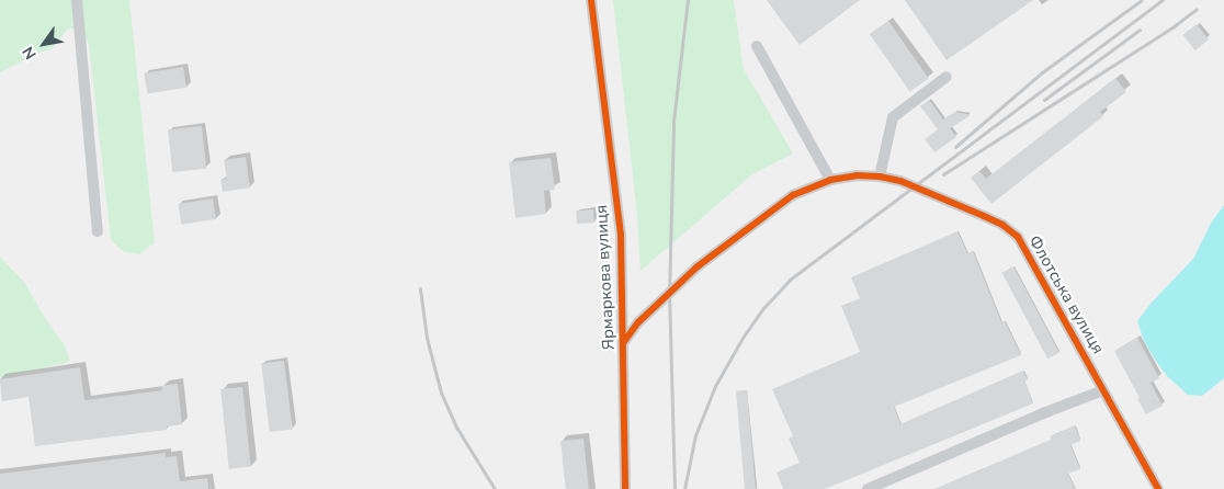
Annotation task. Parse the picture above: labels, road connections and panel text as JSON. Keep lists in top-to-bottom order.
{
  "streets": {
    "street": ["Ярмаркова вулиця", "Флотська вулиця"]
  },
  "crossings": [
    ["Ярмаркова вулиця", "Флотська вулиця"]
  ],
  "north": "bottom left"
}
